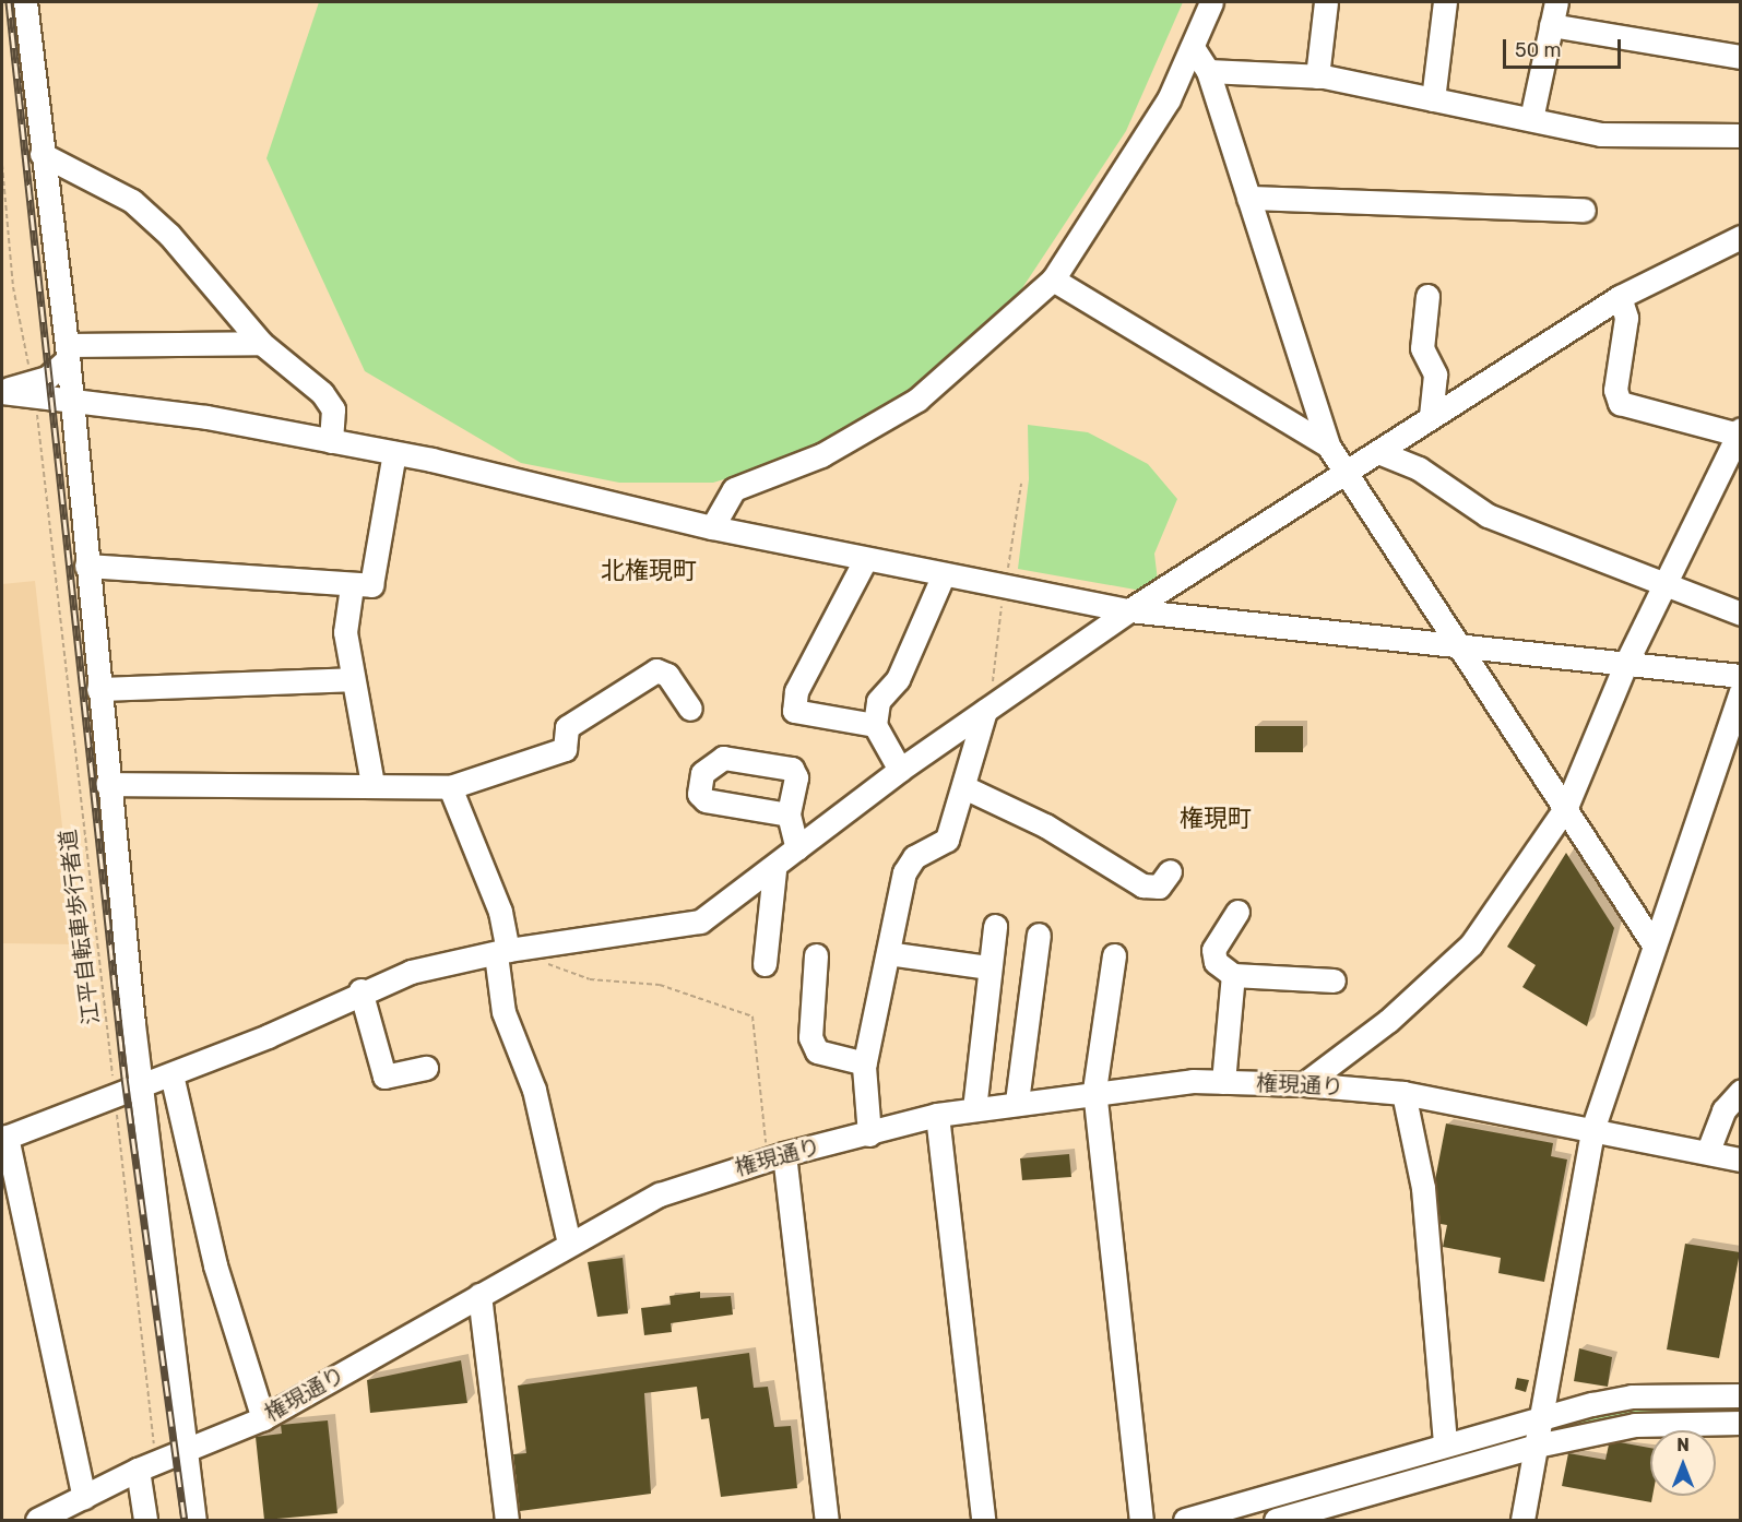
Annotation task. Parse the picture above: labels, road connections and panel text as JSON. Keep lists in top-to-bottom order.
{
  "streets": {
    "street": ["権現通り"],
    "path": ["江平自転車歩行者道"]
  },
  "districts": ["北権現町", "権現町"],
  "scale_bar": "50 m",
  "north": "top"
}
